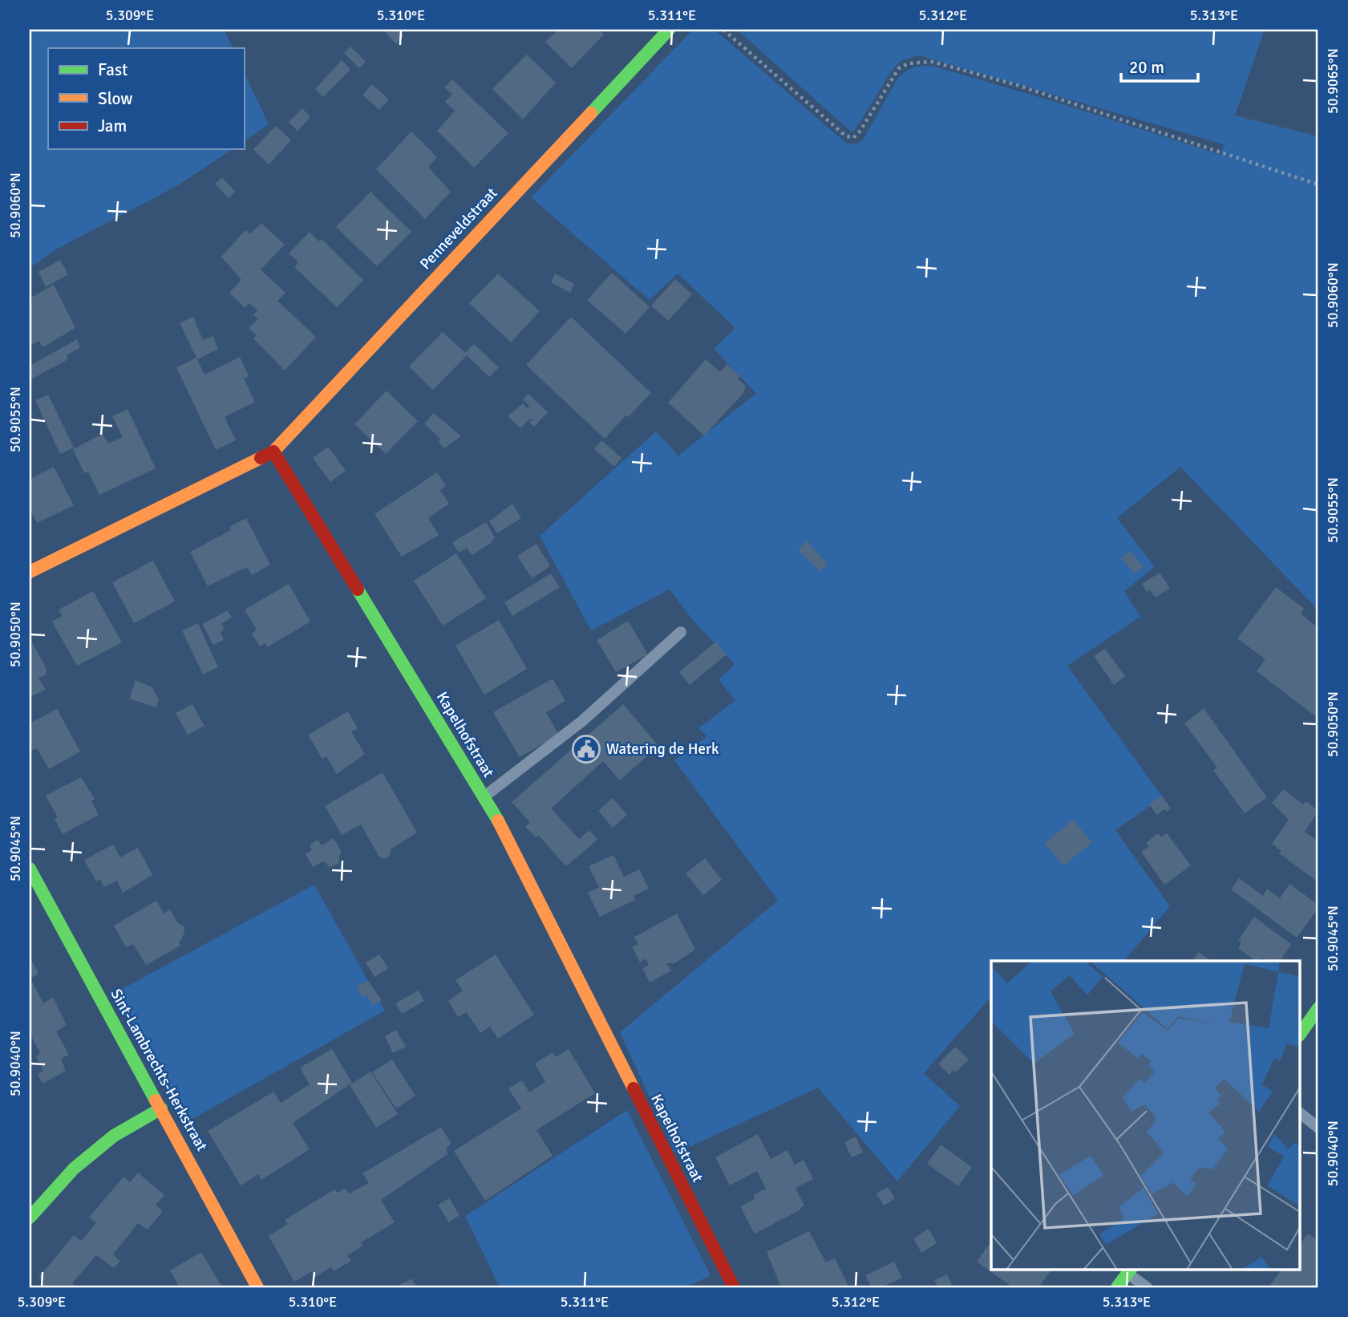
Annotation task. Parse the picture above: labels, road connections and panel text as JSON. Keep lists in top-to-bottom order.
{
  "streets": {
    "street": ["Penneveldstraat", "Kapelhofstraat", "Sint-Lambrechts-Herkstraat"]
  },
  "crossings": [
    ["Penneveldstraat", "Kapelhofstraat"]
  ],
  "places": {
    "public building": ["Watering de Herk"]
  },
  "legend": ["Fast", "Slow", "Jam"],
  "scale_bar": "20 m",
  "coordinates": [
    "5.309°E",
    "5.310°E",
    "5.311°E",
    "5.312°E",
    "5.313°E",
    "50.9065°N",
    "50.9060°N",
    "50.9055°N",
    "50.9050°N",
    "50.9045°N",
    "50.9040°N"
  ]
}
